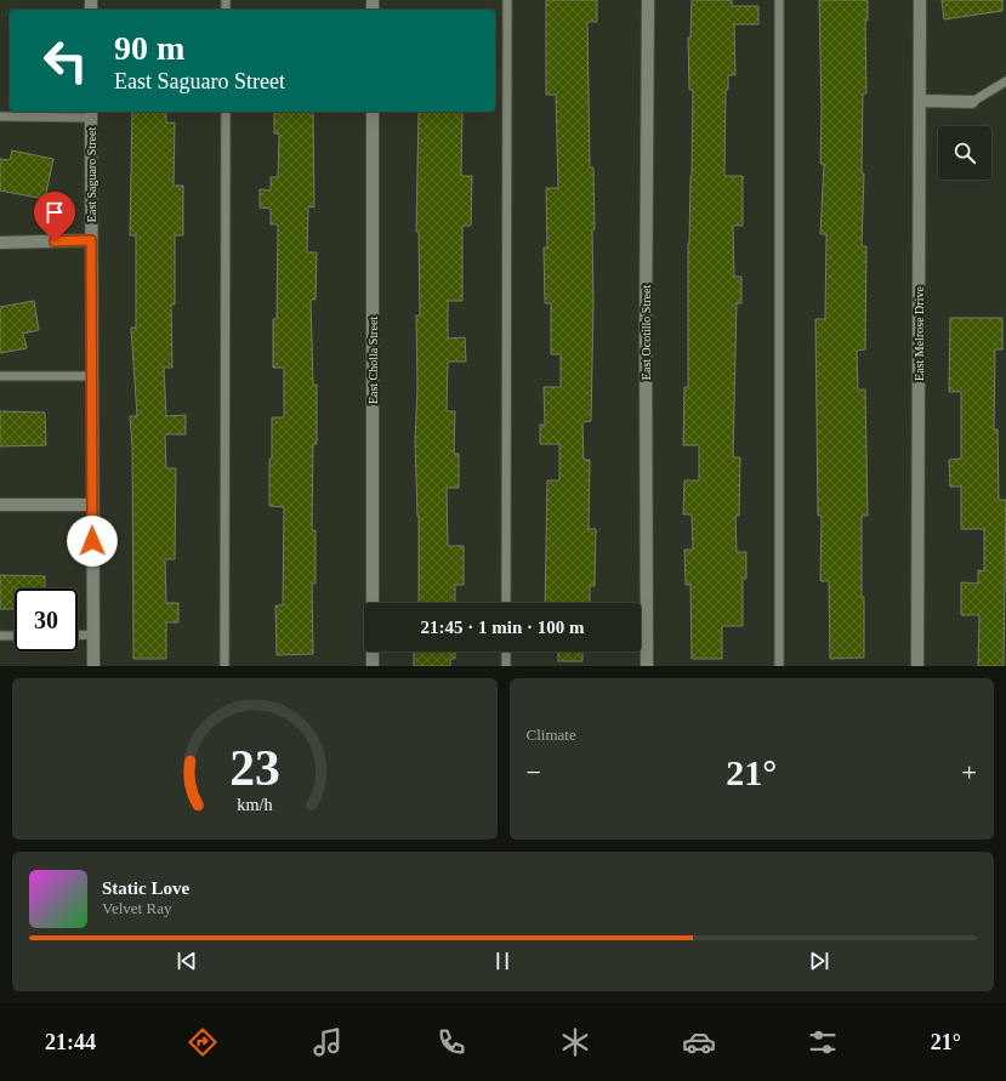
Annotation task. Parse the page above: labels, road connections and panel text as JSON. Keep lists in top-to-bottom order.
{
  "streets": {
    "street": [
      "East Saguaro Street",
      "East Ocotillo Street",
      "East Melrose Drive",
      "East Cholla Street"
    ]
  },
  "page": {
    "turn": ["90 m", "East Saguaro Street"],
    "limit": "30",
    "trip": "21:45 · 1 min · 100 m",
    "tile": "Climate",
    "heat": ["−", "21°", "+"],
    "song": ["Static Love", "Velvet Ray"],
    "tabs": ["21:44", "21°"],
    "gauge": ["23", "km/h"]
  }
}
